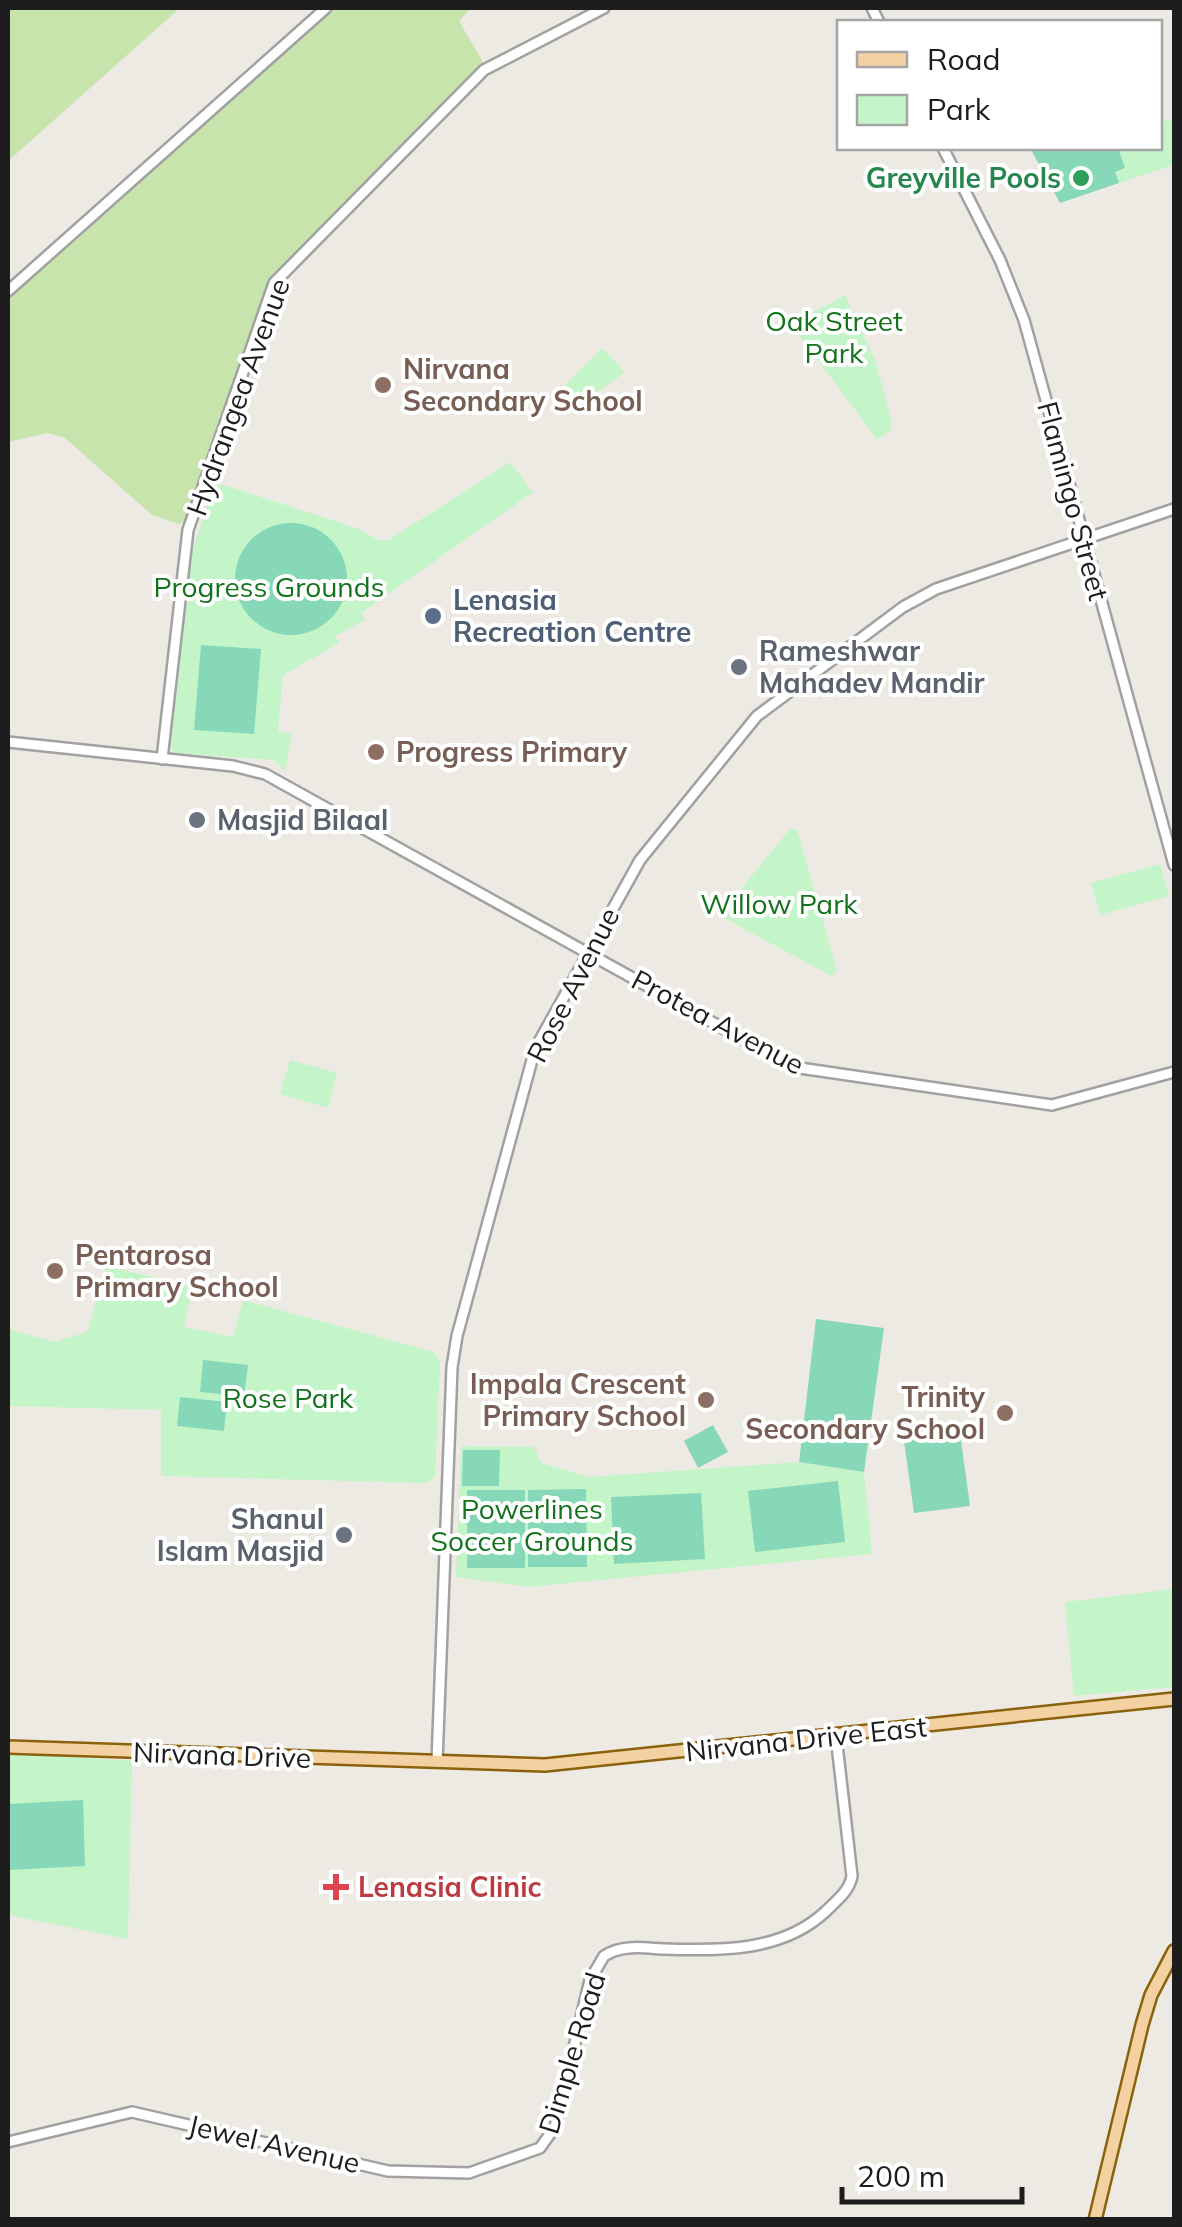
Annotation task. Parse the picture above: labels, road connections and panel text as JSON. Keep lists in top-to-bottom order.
{
  "streets": {
    "main road": ["Nirvana Drive East", "Nirvana Drive"],
    "street": [
      "Hydrangea Avenue",
      "Flamingo Street",
      "Rose Avenue",
      "Protea Avenue",
      "Dimple Road",
      "Jewel Avenue"
    ]
  },
  "crossings": [
    ["Hydrangea Avenue", "Protea Avenue"],
    ["Flamingo Street", "Rose Avenue"],
    ["Rose Avenue", "Protea Avenue"],
    ["Rose Avenue", "Nirvana Drive East"],
    ["Rose Avenue", "Nirvana Drive"],
    ["Nirvana Drive East", "Nirvana Drive"],
    ["Nirvana Drive East", "Dimple Road"],
    ["Dimple Road", "Jewel Avenue"]
  ],
  "parks": [
    "Oak Street Park",
    "Progress Grounds",
    "Willow Park",
    "Rose Park",
    "Powerlines Soccer Grounds"
  ],
  "places": {
    "other": [
      "Greyville Pools",
      "Nirvana Secondary School",
      "Lenasia Recreation Centre",
      "Rameshwar Mahadev Mandir",
      "Progress Primary",
      "Masjid Bilaal",
      "Pentarosa Primary School",
      "Impala Crescent Primary School",
      "Trinity Secondary School",
      "Shanul Islam Masjid"
    ],
    "health": ["Lenasia Clinic"]
  },
  "legend": ["Road", "Park"],
  "scale_bar": "200 m"
}
